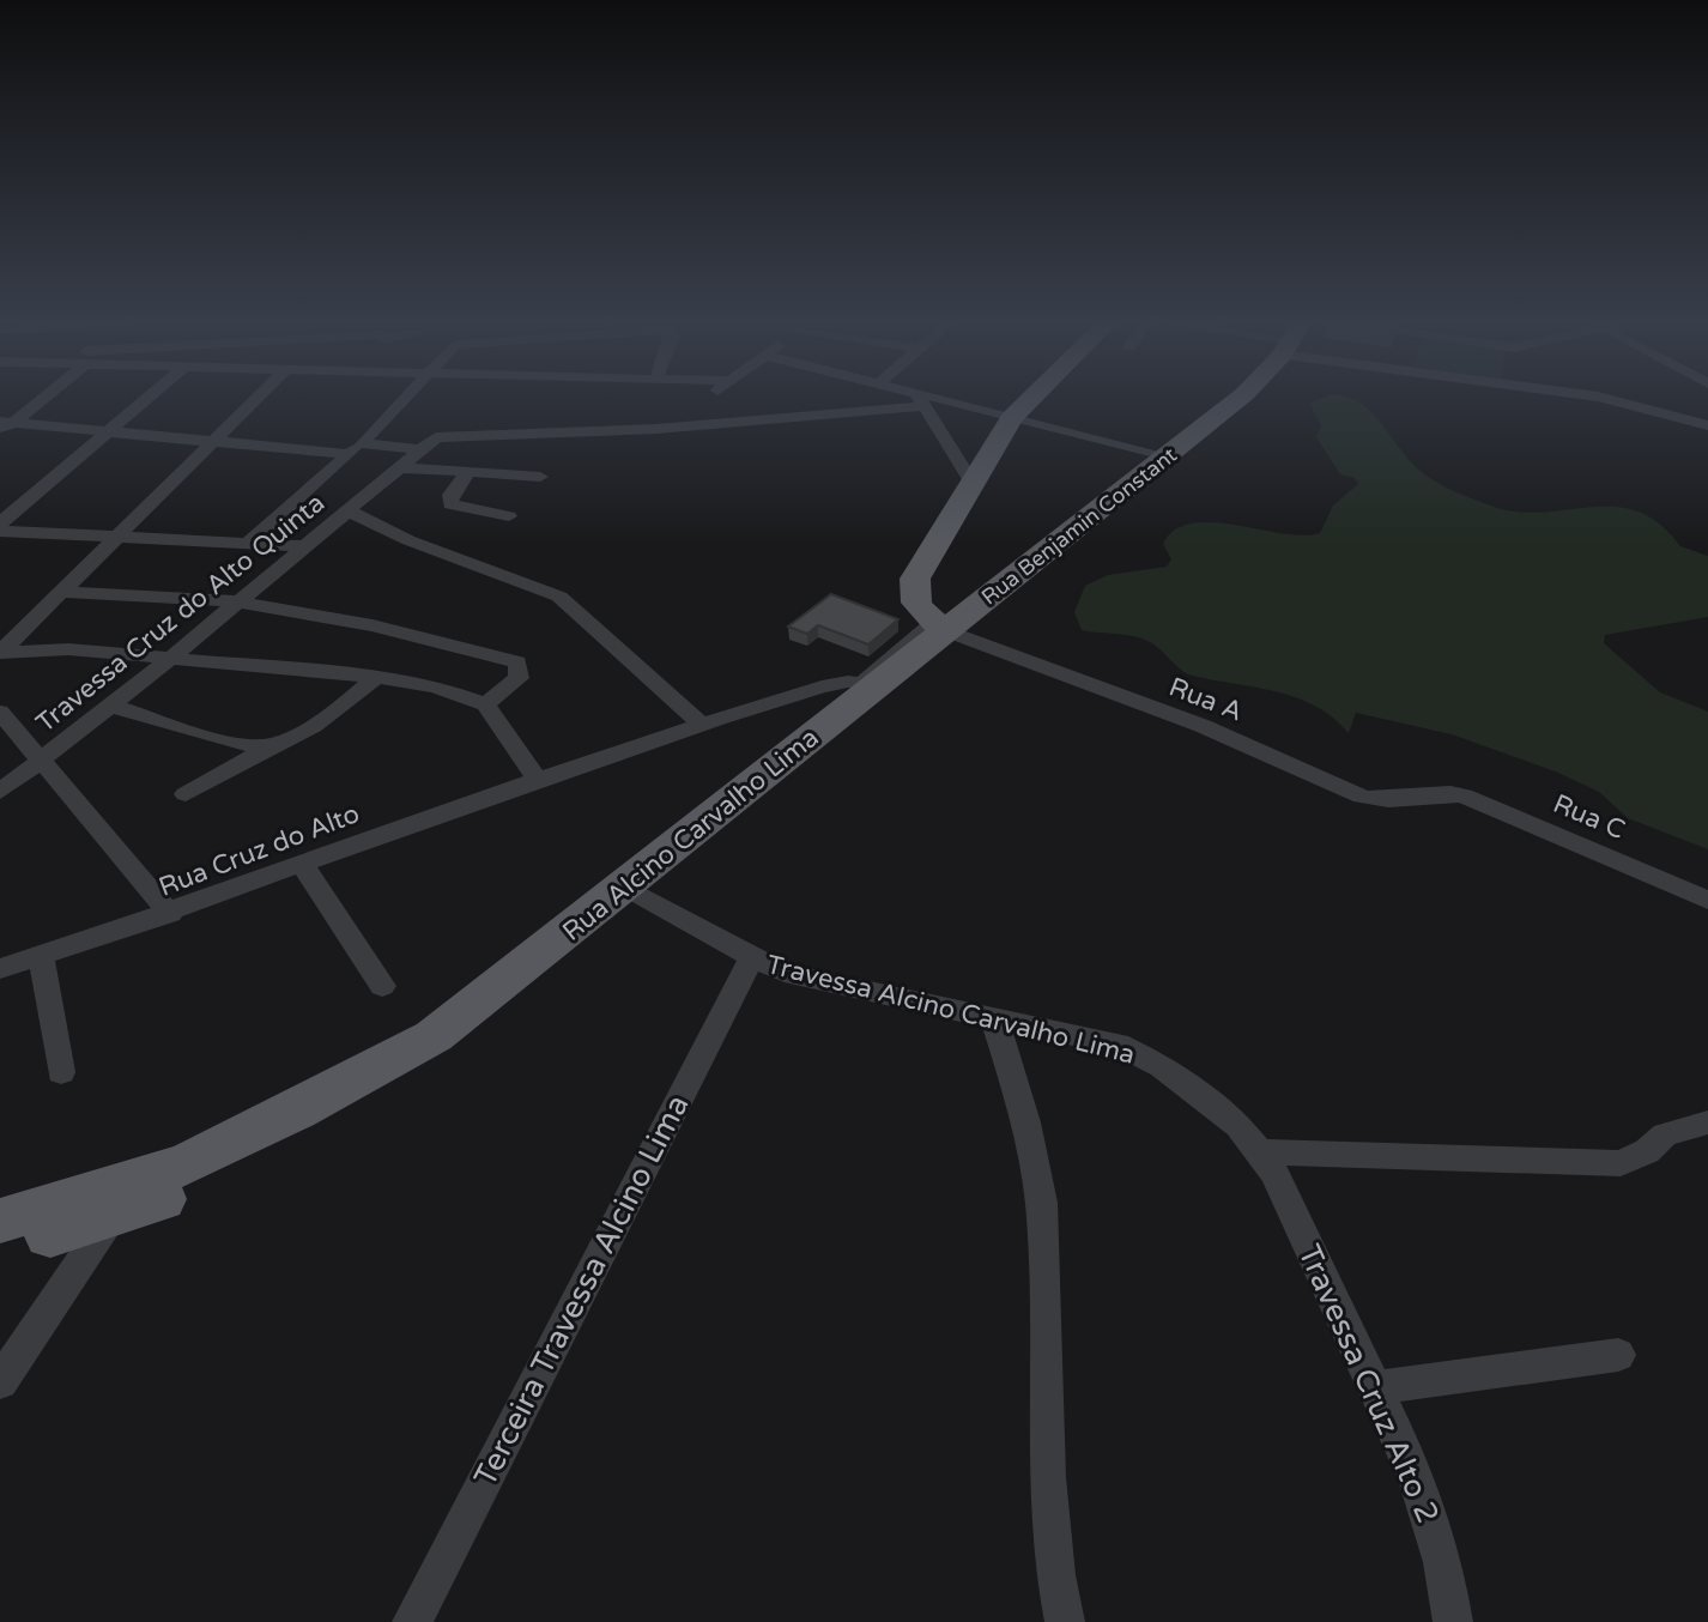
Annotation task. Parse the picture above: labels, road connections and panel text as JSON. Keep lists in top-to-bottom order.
{
  "streets": {
    "main road": ["Rua Benjamin Constant", "Rua Alcino Carvalho Lima"],
    "street": [
      "Travessa Cruz do Alto Quinta",
      "Rua A",
      "Rua C",
      "Rua Cruz do Alto",
      "Travessa Alcino Carvalho Lima",
      "Terceira Travessa Alcino Lima",
      "Travessa Cruz Alto 2"
    ]
  },
  "crossings": [
    ["Rua Benjamin Constant", "Rua A"],
    ["Rua Benjamin Constant", "Rua Alcino Carvalho Lima"],
    ["Rua A", "Rua C"],
    ["Rua A", "Rua Alcino Carvalho Lima"],
    ["Rua Alcino Carvalho Lima", "Rua Cruz do Alto"],
    ["Rua Alcino Carvalho Lima", "Travessa Alcino Carvalho Lima"],
    ["Travessa Alcino Carvalho Lima", "Terceira Travessa Alcino Lima"],
    ["Travessa Alcino Carvalho Lima", "Travessa Cruz Alto 2"]
  ]
}
